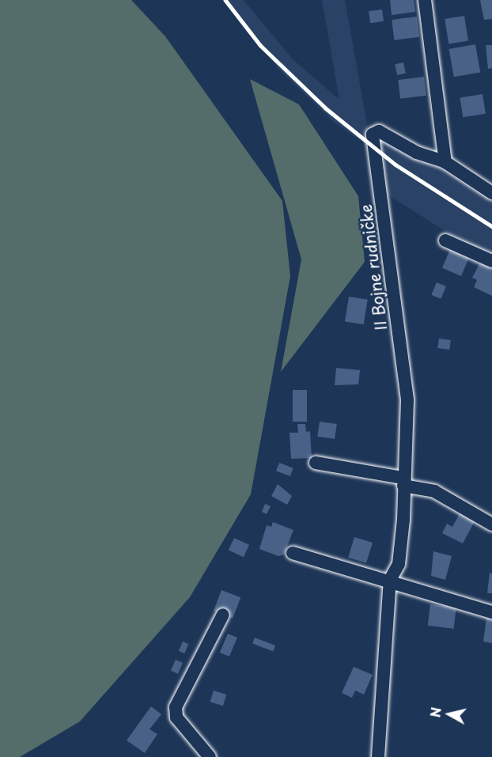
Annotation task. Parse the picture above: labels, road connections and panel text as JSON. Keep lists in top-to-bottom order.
{
  "streets": {
    "street": ["II Bojne rudničke"]
  },
  "north": "left"
}
